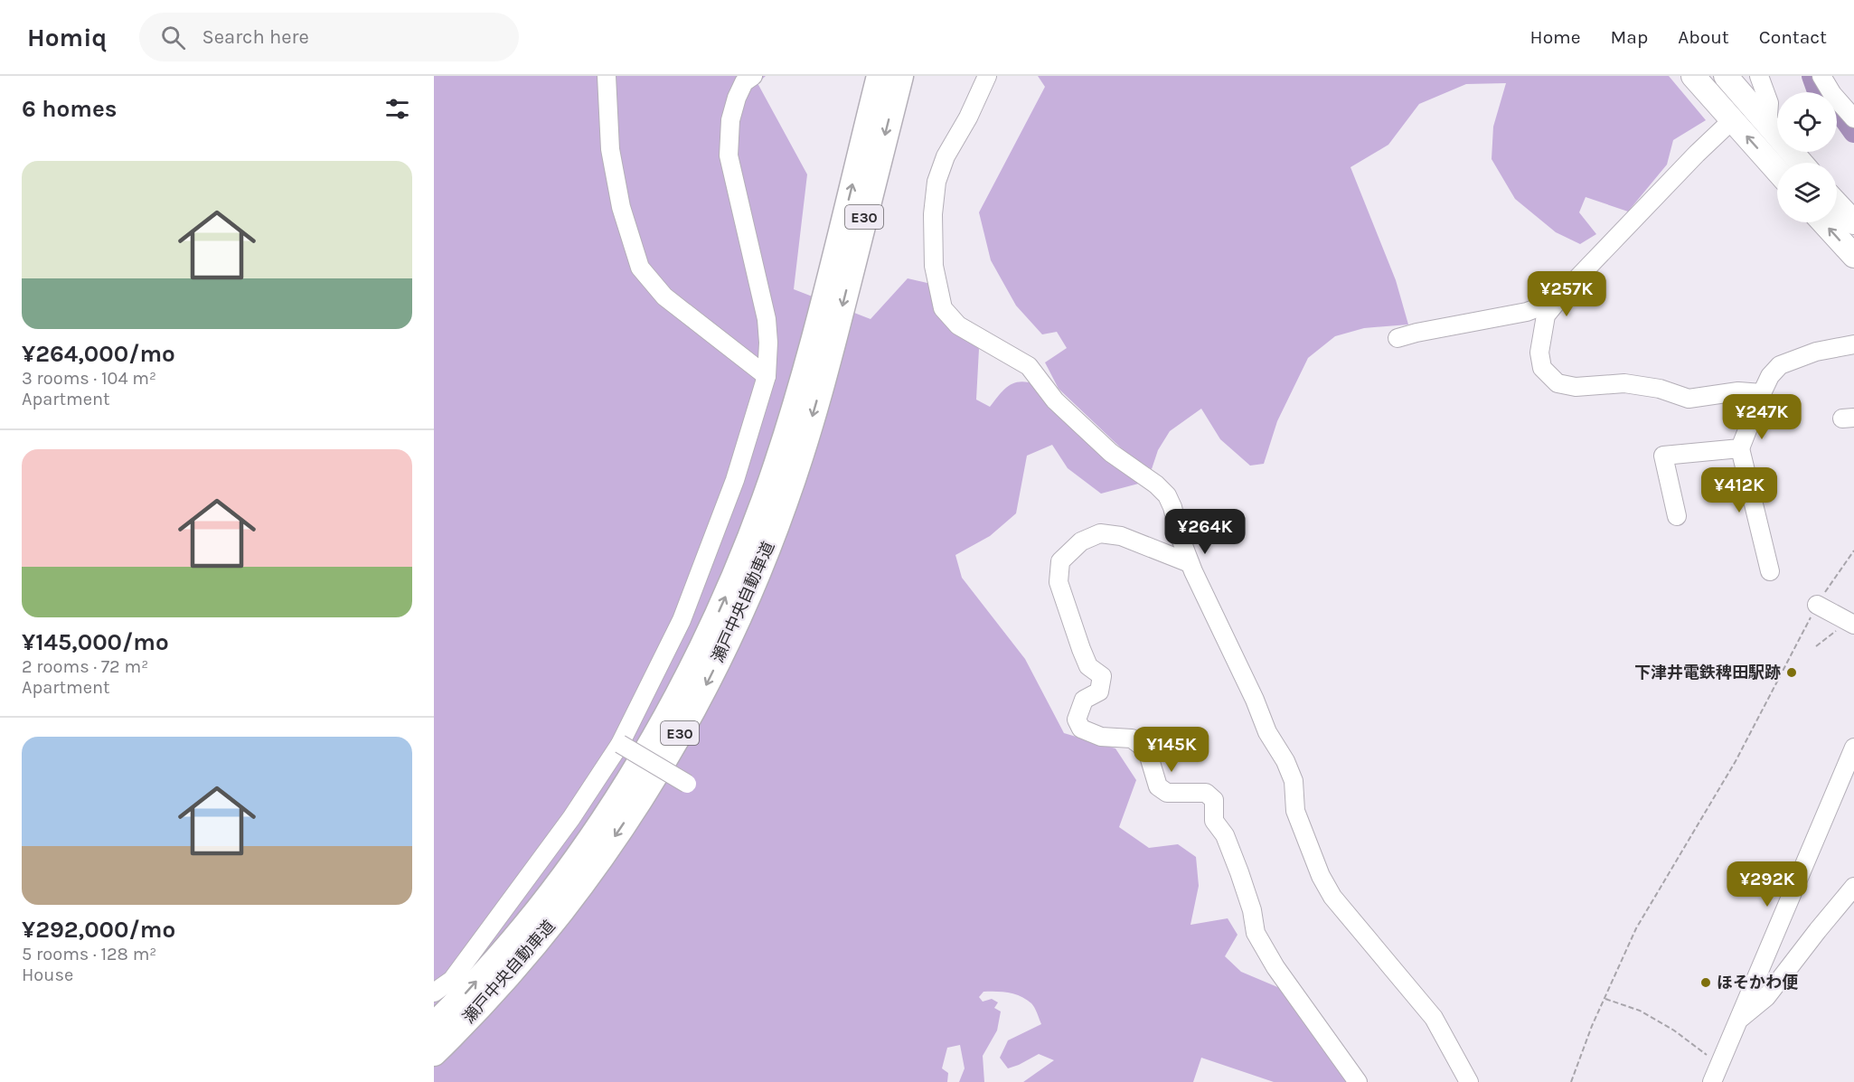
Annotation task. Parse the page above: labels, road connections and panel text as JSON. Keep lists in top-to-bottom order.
{
  "streets": {
    "highway": ["E30", "瀬戸中央自動車道"]
  },
  "places": ["下津井電鉄稗田駅跡", "ほそかわ便"],
  "page": {
    "header": "Homiq",
    "search": "Search here",
    "nav": [
      "Home",
      "Map",
      "About",
      "Contact"
    ],
    "heading": "6 homes",
    "list": [
      {
        "name": "¥264,000/mo",
        "note": "3 rooms · 104 m² · Apartment"
      },
      {
        "name": "¥145,000/mo",
        "note": "2 rooms · 72 m² · Apartment"
      },
      {
        "name": "¥292,000/mo",
        "note": "5 rooms · 128 m² · House"
      }
    ],
    "price": [
      "¥257K",
      "¥247K",
      "¥412K",
      "¥264K",
      "¥145K",
      "¥292K"
    ]
  }
}
